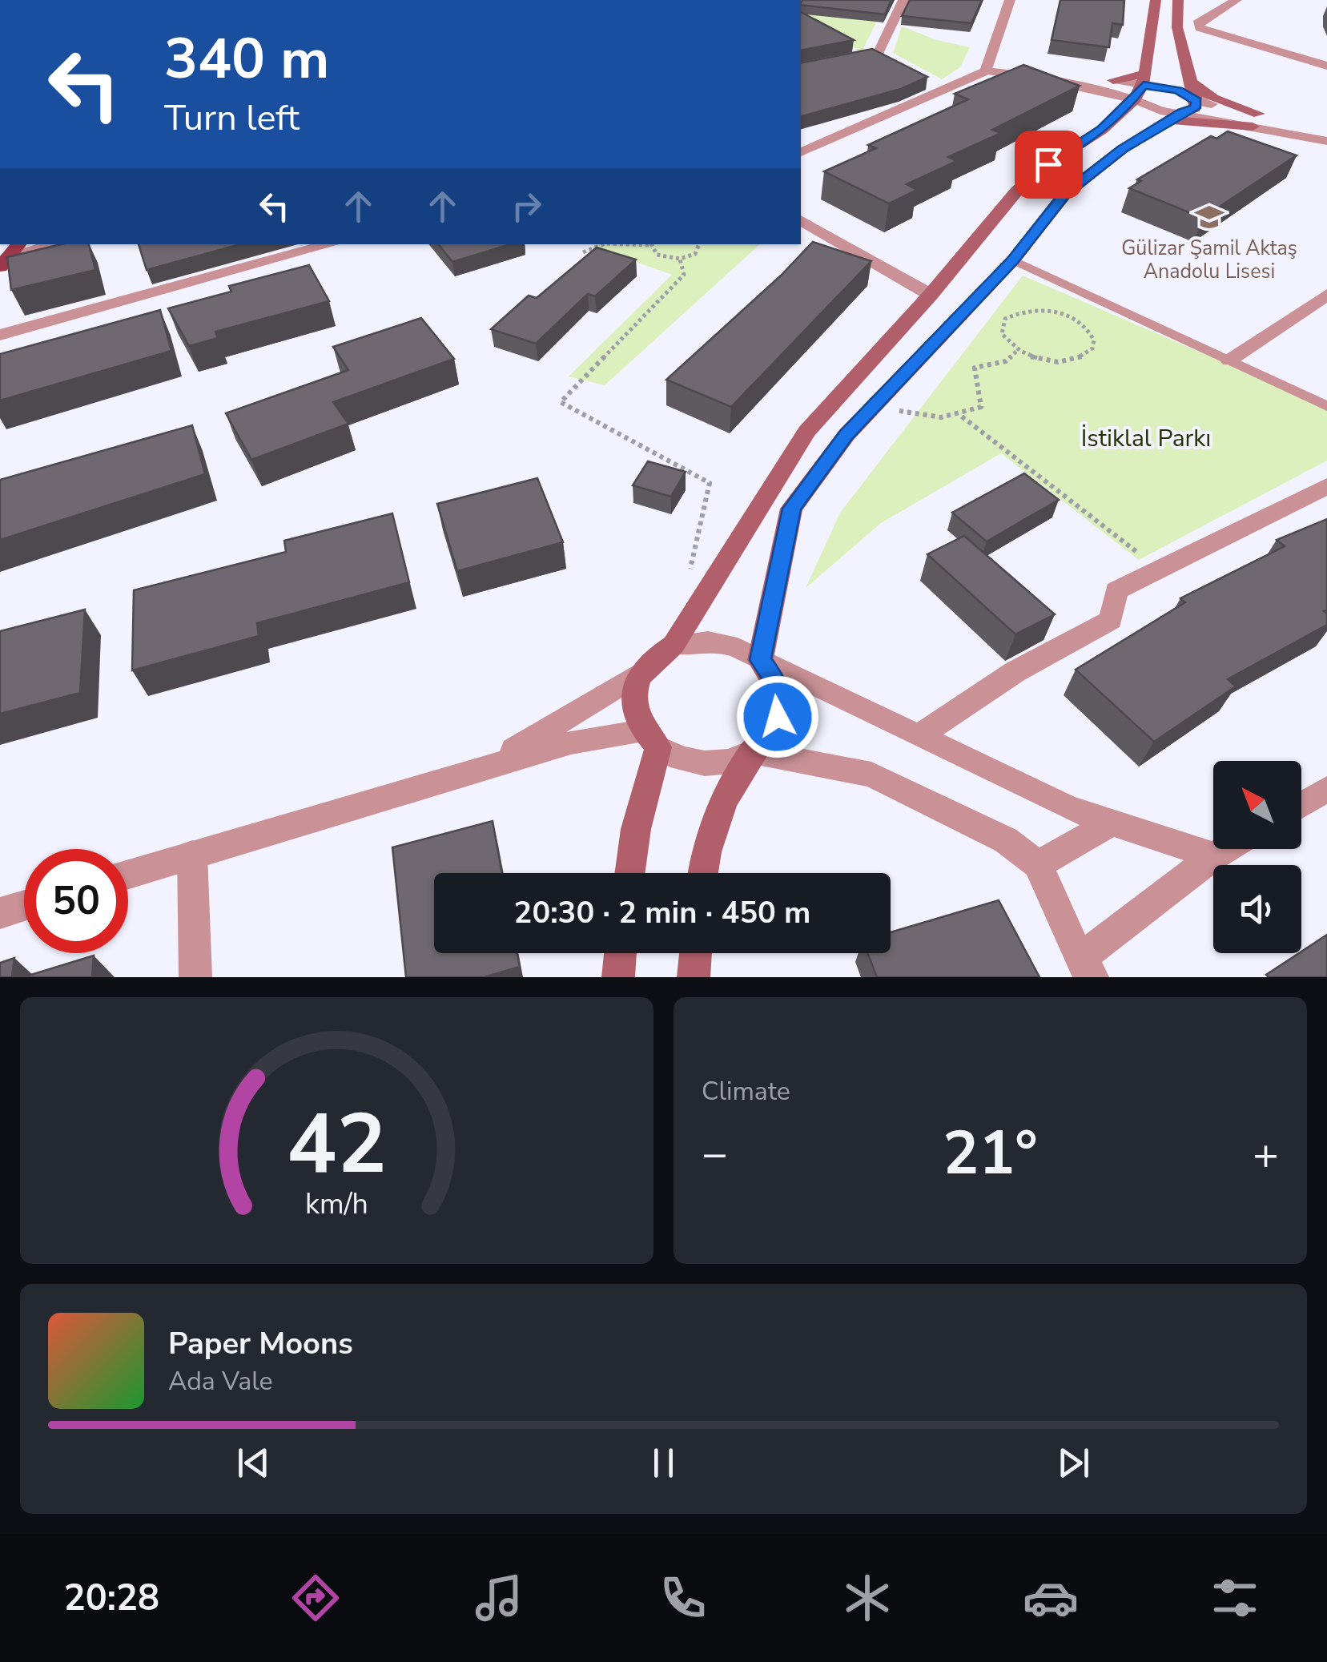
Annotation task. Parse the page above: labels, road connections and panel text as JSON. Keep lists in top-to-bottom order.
{
  "parks": ["İstiklal Parkı"],
  "places": {
    "school or university": ["Gülizar Şamil Aktaş Anadolu Lisesi"]
  },
  "north": "top left",
  "page": {
    "turn": ["340 m", "Turn left"],
    "limit": "50",
    "trip": "20:30 · 2 min · 450 m",
    "tile": "Climate",
    "heat": ["−", "21°", "+"],
    "song": ["Paper Moons", "Ada Vale"],
    "tabs": "20:28",
    "gauge": ["42", "km/h"]
  }
}
